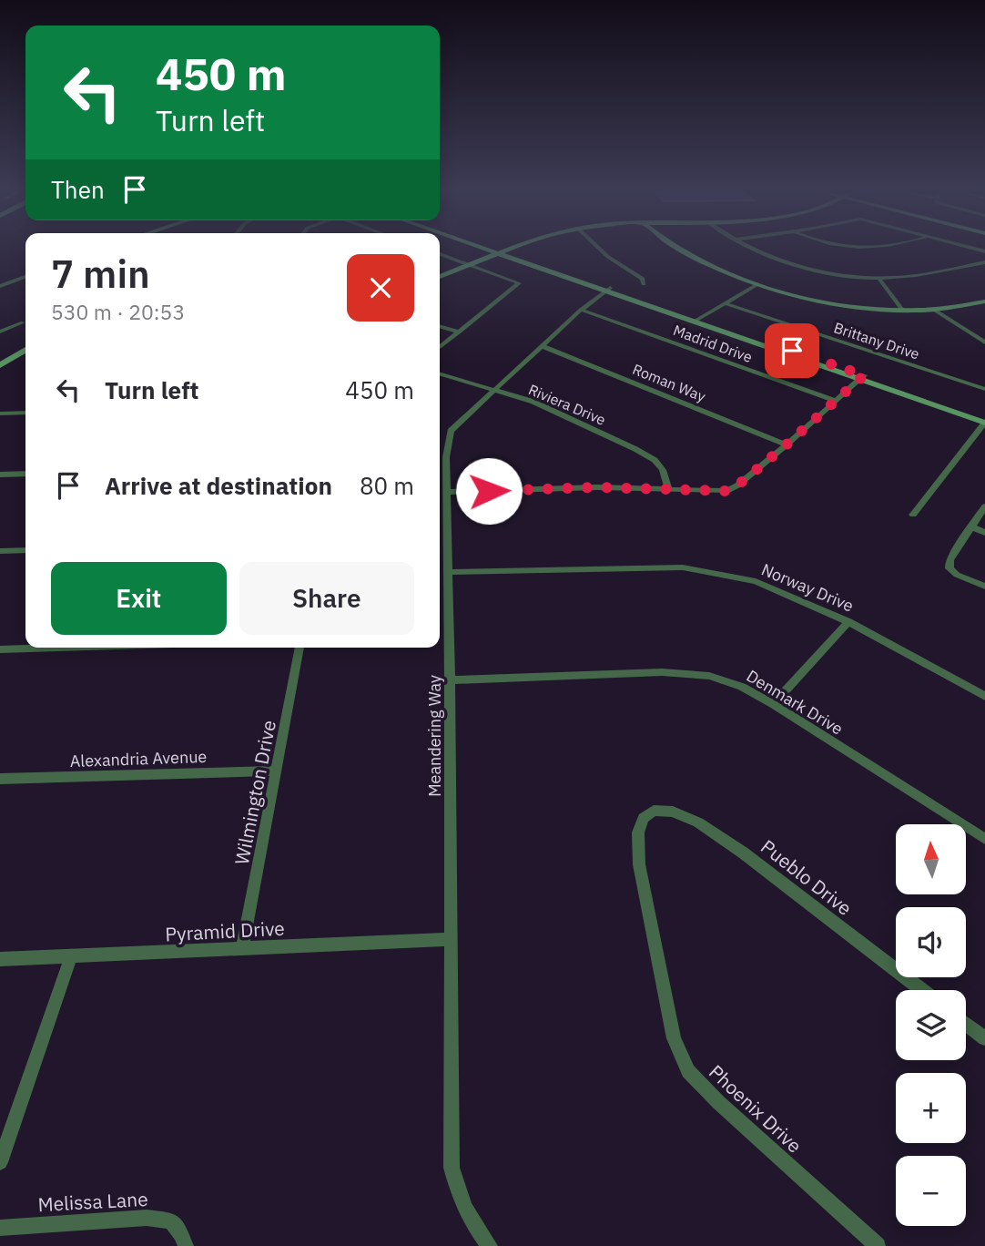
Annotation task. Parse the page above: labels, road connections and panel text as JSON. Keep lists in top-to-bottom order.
{
  "streets": {
    "street": [
      "Brittany Drive",
      "Madrid Drive",
      "Roman Way",
      "Riviera Drive",
      "Norway Drive",
      "Denmark Drive",
      "Meandering Way",
      "Alexandria Avenue",
      "Wilmington Drive",
      "Pueblo Drive",
      "Pyramid Drive",
      "Phoenix Drive",
      "Melissa Lane"
    ]
  },
  "crossings": [
    ["Madrid Drive", "Meandering Way"],
    ["Roman Way", "Meandering Way"],
    ["Riviera Drive", "Meandering Way"],
    ["Norway Drive", "Meandering Way"],
    ["Denmark Drive", "Meandering Way"],
    ["Meandering Way", "Pyramid Drive"],
    ["Alexandria Avenue", "Wilmington Drive"],
    ["Wilmington Drive", "Pyramid Drive"],
    ["Pueblo Drive", "Phoenix Drive"]
  ],
  "north": "top",
  "page": {
    "turn": ["450 m", "Turn left"],
    "then": "Then",
    "heading": ["7 min", "530 m · 20:53"],
    "list": [
      {
        "name": "Turn left",
        "value": "450 m"
      },
      {
        "name": "Arrive at destination",
        "value": "80 m"
      }
    ],
    "buttons": ["Exit", "Share"],
    "map_buttons": ["+", "−"]
  }
}
